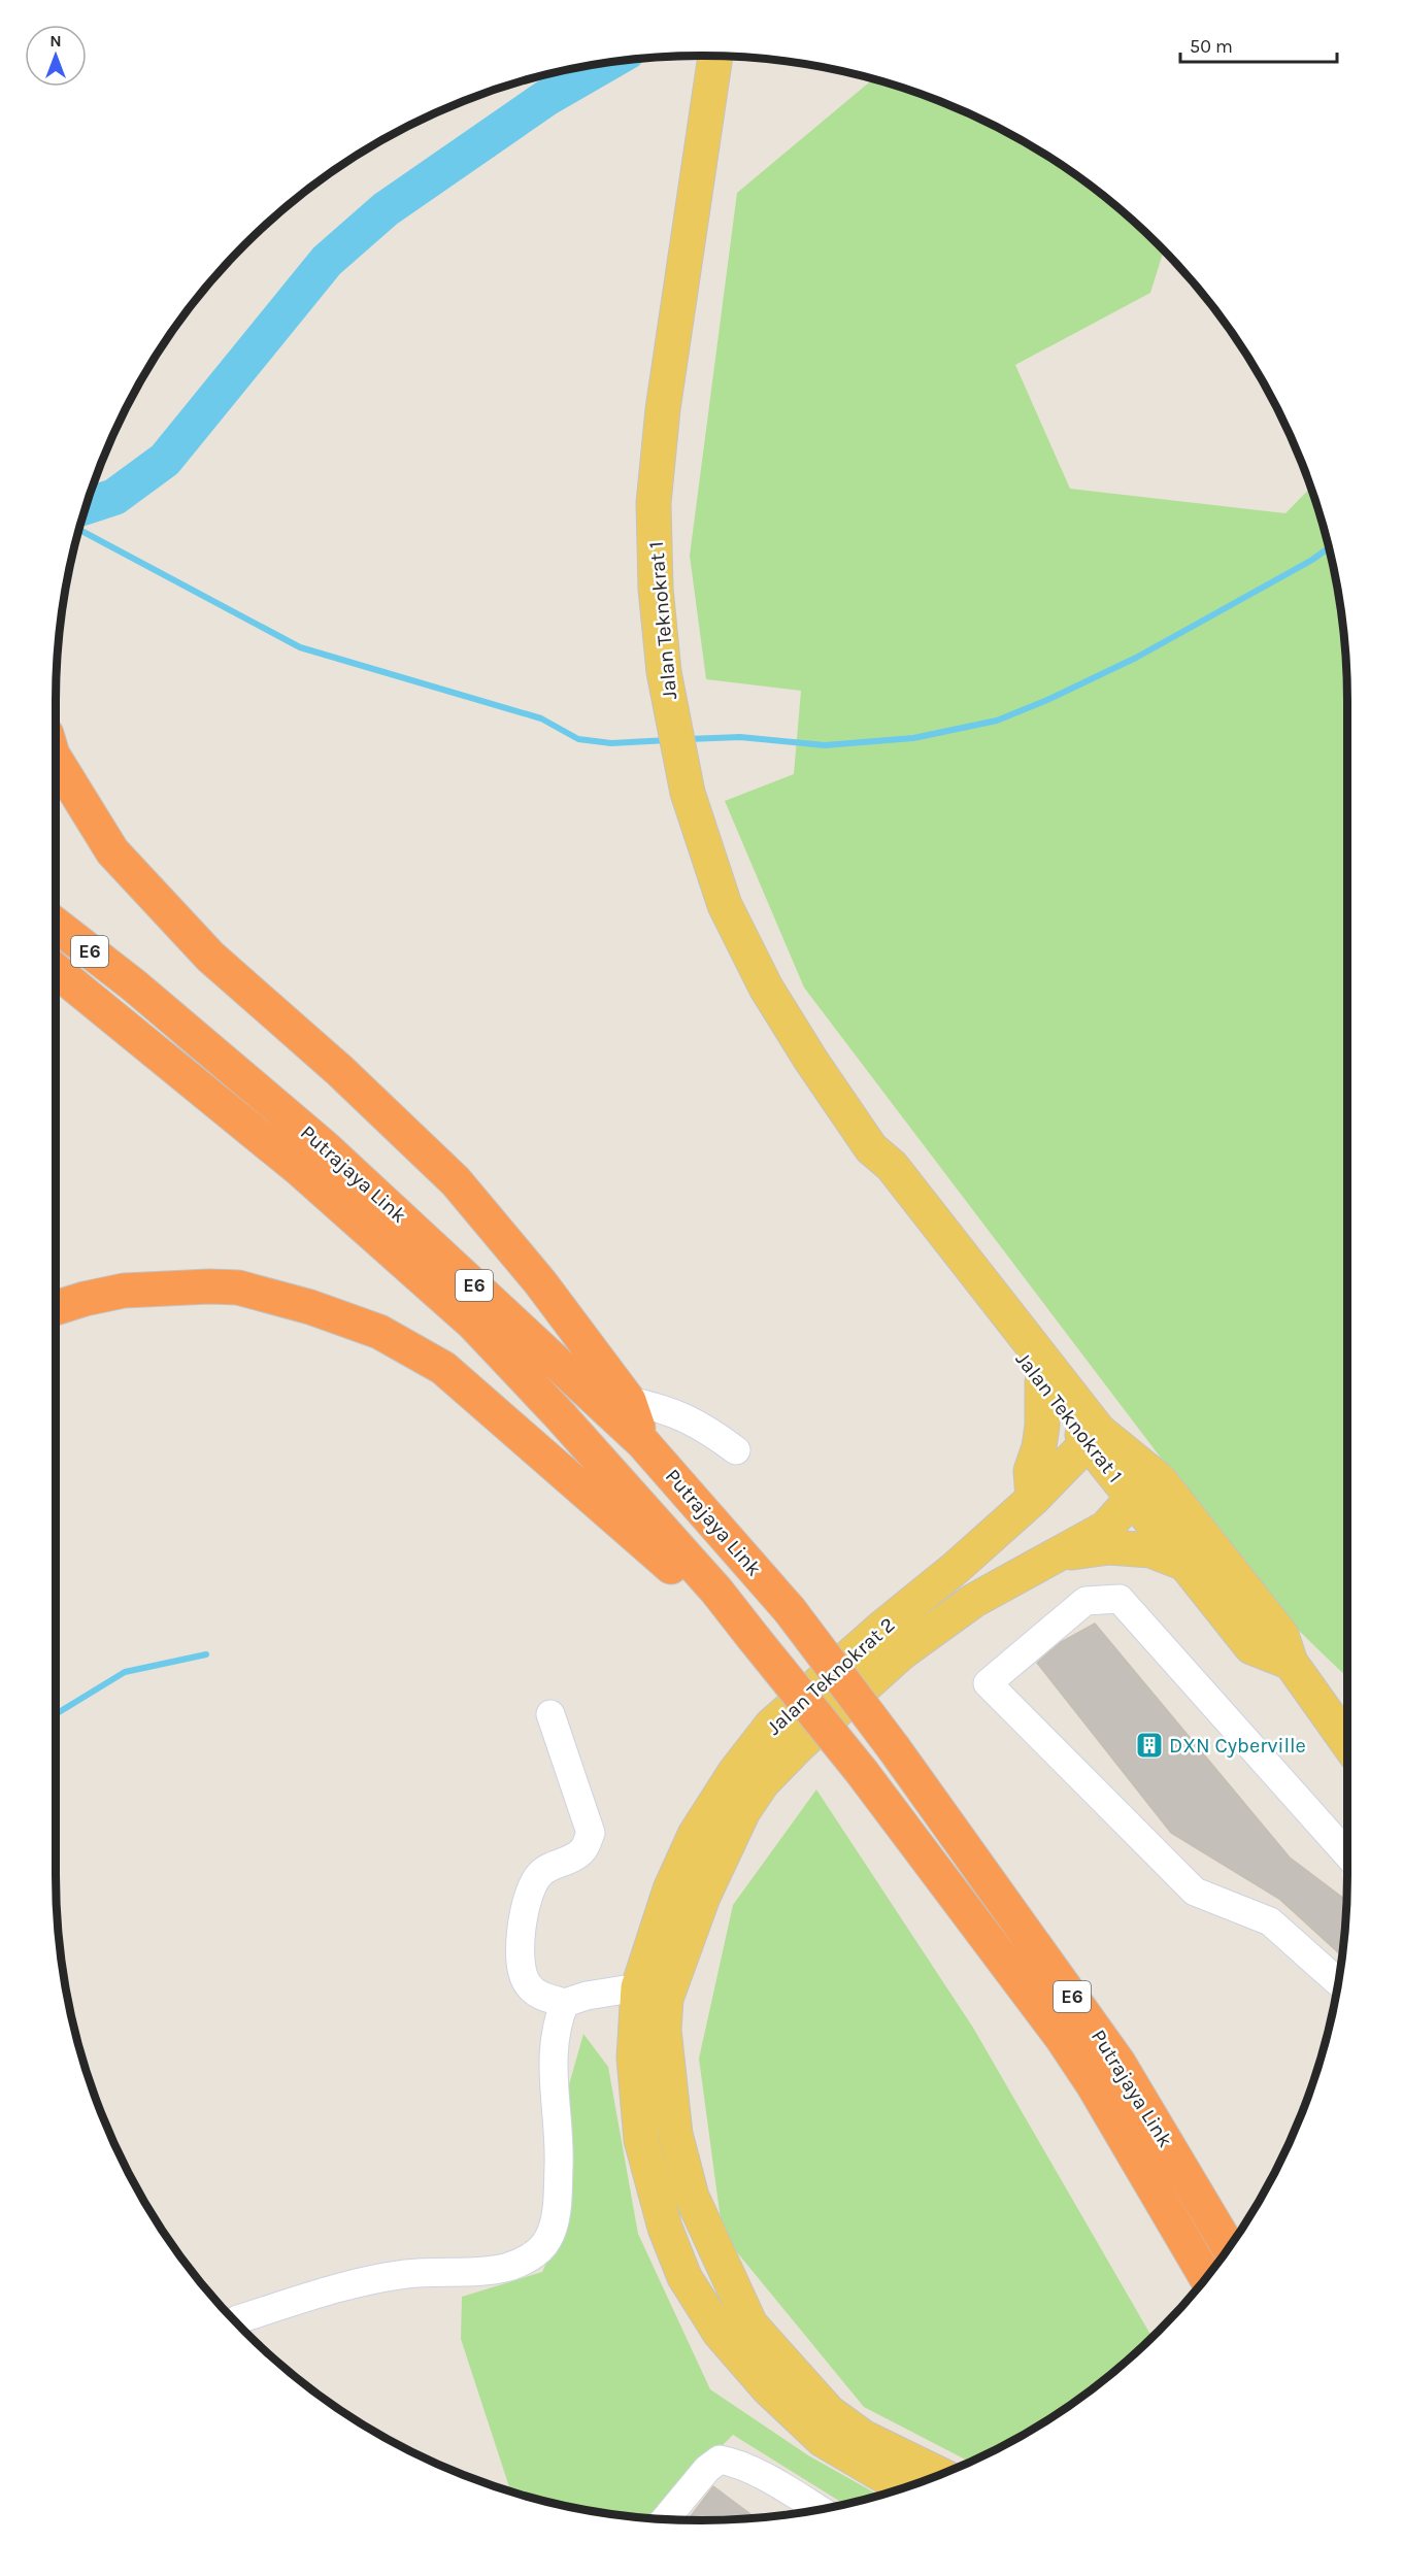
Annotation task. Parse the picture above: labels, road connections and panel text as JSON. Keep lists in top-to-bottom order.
{
  "streets": {
    "highway": ["E6", "Putrajaya Link"],
    "main road": ["Jalan Teknokrat 1", "Jalan Teknokrat 2"]
  },
  "crossings": [
    ["Jalan Teknokrat 1", "Jalan Teknokrat 2"]
  ],
  "places": {
    "building": ["DXN Cyberville"]
  },
  "scale_bar": "50 m",
  "north": "top"
}
